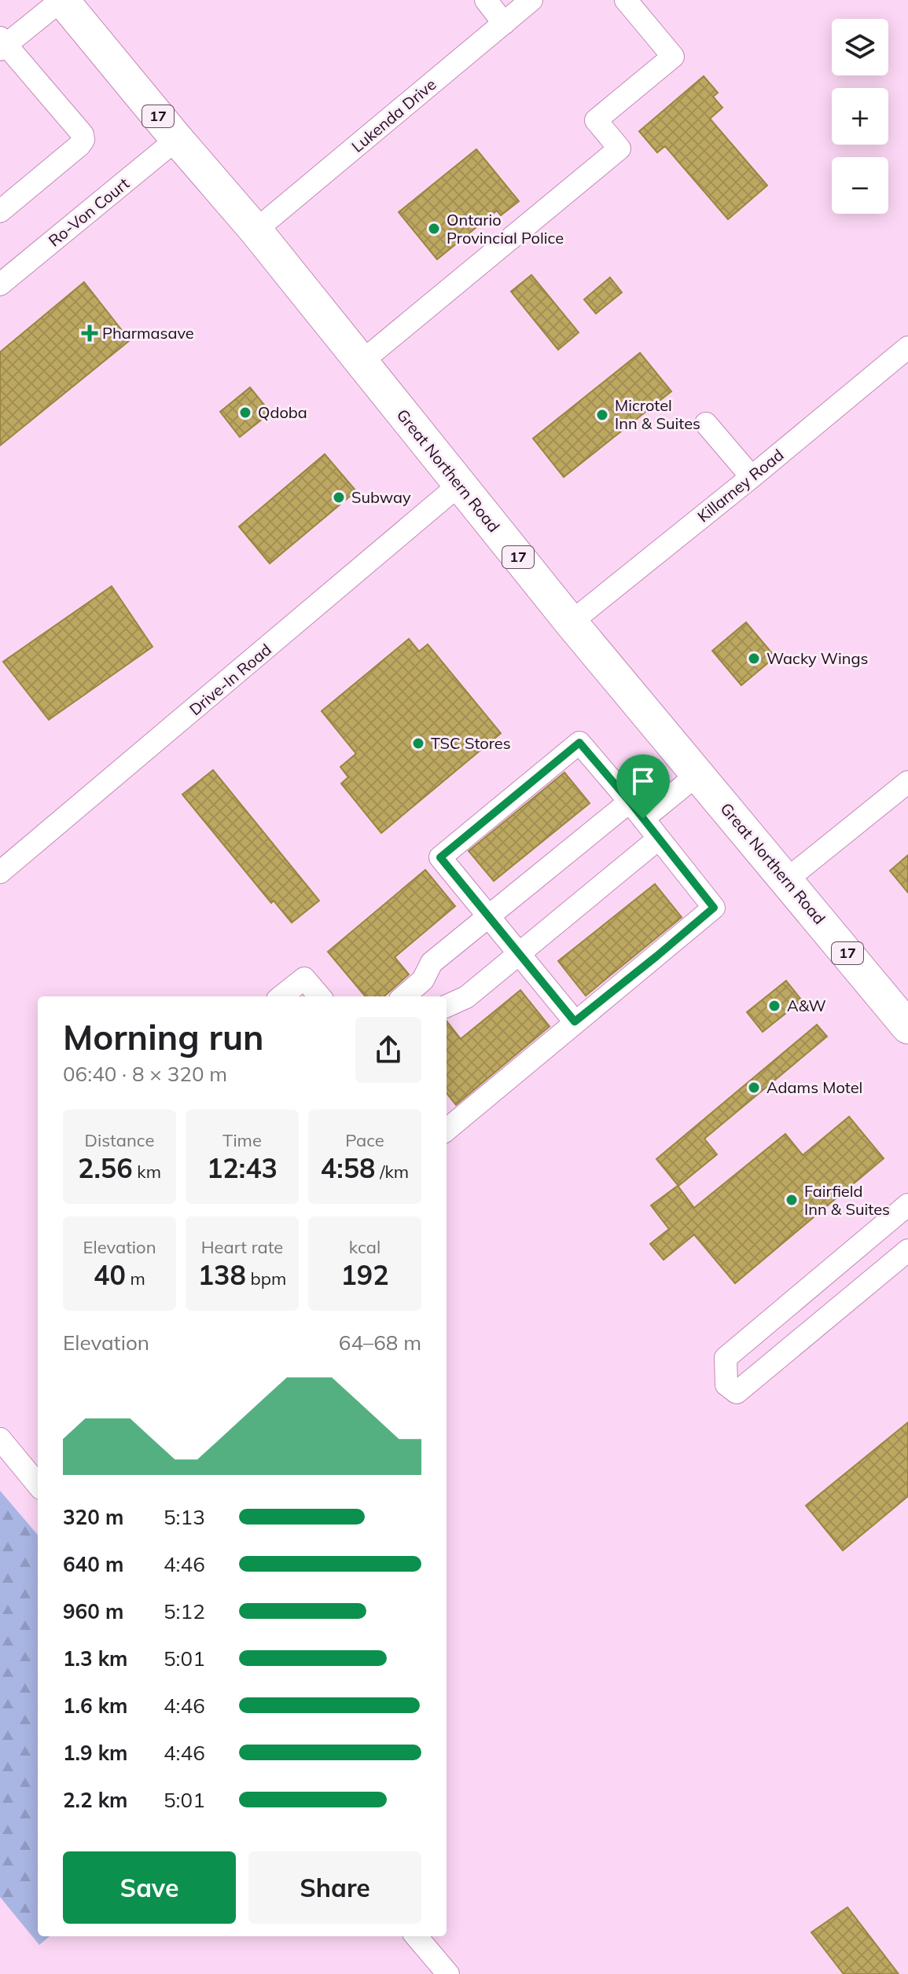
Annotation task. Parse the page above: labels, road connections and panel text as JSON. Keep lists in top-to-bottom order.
{
  "streets": {
    "highway": ["17", "Great Northern Road"],
    "street": [
      "Lukenda Drive",
      "Ro-Von Court",
      "Killarney Road",
      "Drive-In Road"
    ]
  },
  "crossings": [
    ["Lukenda Drive", "Great Northern Road"],
    ["Ro-Von Court", "Great Northern Road"],
    ["Great Northern Road", "Killarney Road"],
    ["Great Northern Road", "Drive-In Road"]
  ],
  "places": {
    "other": [
      "Ontario Provincial Police",
      "Qdoba",
      "Microtel Inn & Suites",
      "Subway",
      "Wacky Wings",
      "TSC Stores",
      "A&W",
      "Adams Motel",
      "Fairfield Inn & Suites"
    ],
    "health": ["Pharmasave"]
  },
  "page": {
    "map_buttons": ["+", "−"],
    "heading": ["Morning run", "06:40 · 8 × 320 m"],
    "stats": [
      ["Distance", "2.56 km"],
      ["Time", "12:43"],
      ["Pace", "4:58 /km"],
      ["Elevation", "40 m"],
      ["Heart rate", "138 bpm"],
      ["kcal", "192"]
    ],
    "chart": ["Elevation", "64–68 m"],
    "list": [
      {
        "name": "320 m",
        "note": "5:13"
      },
      {
        "name": "640 m",
        "note": "4:46"
      },
      {
        "name": "960 m",
        "note": "5:12"
      },
      {
        "name": "1.3 km",
        "note": "5:01"
      },
      {
        "name": "1.6 km",
        "note": "4:46"
      },
      {
        "name": "1.9 km",
        "note": "4:46"
      },
      {
        "name": "2.2 km",
        "note": "5:01"
      }
    ],
    "buttons": ["Save", "Share"]
  }
}
